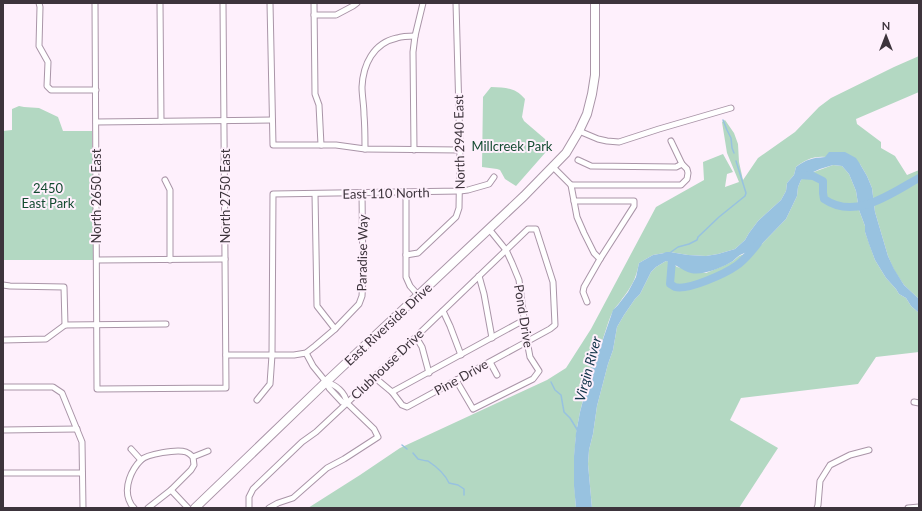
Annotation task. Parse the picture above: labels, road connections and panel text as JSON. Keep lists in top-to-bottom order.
{
  "streets": {
    "main road": ["East Riverside Drive"],
    "street": [
      "North 2940 East",
      "East 110 North",
      "North 2650 East",
      "North 2750 East",
      "Paradise Way",
      "Pond Drive",
      "Clubhouse Drive",
      "Pine Drive"
    ]
  },
  "crossings": [
    ["North 2940 East", "East 110 North"],
    ["East 110 North", "Paradise Way"],
    ["North 2650 East", "North 2750 East"],
    ["Pond Drive", "East Riverside Drive"],
    ["Pond Drive", "Clubhouse Drive"],
    ["Pond Drive", "Pine Drive"],
    ["Clubhouse Drive", "Pine Drive"]
  ],
  "water": ["Virgin River"],
  "parks": ["Millcreek Park", "2450 East Park"],
  "north": "top"
}
